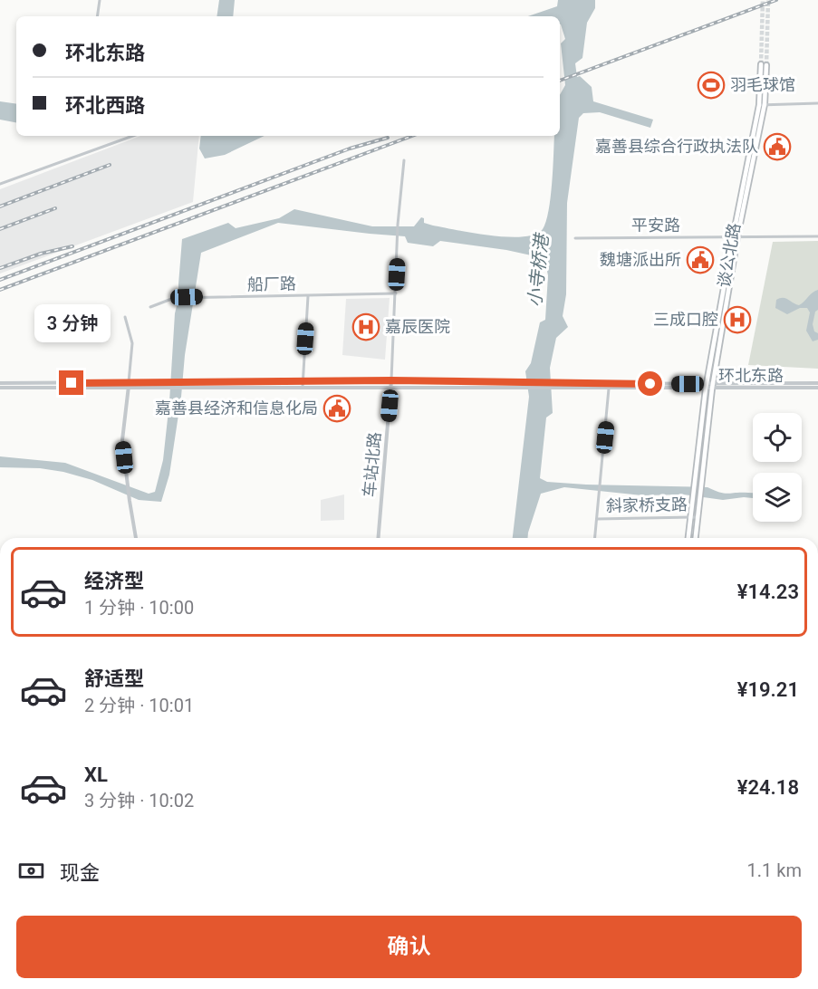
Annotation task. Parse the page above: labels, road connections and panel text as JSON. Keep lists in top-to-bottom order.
{
  "streets": {
    "main road": ["谈公北路"],
    "street": [
      "平安路",
      "船厂路",
      "环北东路",
      "车站北路",
      "斜家桥支路"
    ]
  },
  "crossings": [
    ["平安路", "谈公北路"],
    ["谈公北路", "环北东路"],
    ["谈公北路", "斜家桥支路"],
    ["船厂路", "车站北路"],
    ["环北东路", "车站北路"]
  ],
  "water": ["小寺桥港"],
  "places": {
    "sports": ["羽毛球馆"],
    "public building": ["嘉善县综合行政执法队", "魏塘派出所", "嘉善县经济和信息化局"],
    "hospital": ["三成口腔", "嘉辰医院"]
  },
  "page": {
    "banner": ["环北东路", "环北西路"],
    "bubble": "3 分钟",
    "list": [
      {
        "name": "经济型",
        "note": "1 分钟 · 10:00",
        "value": "¥14.23"
      },
      {
        "name": "舒适型",
        "note": "2 分钟 · 10:01",
        "value": "¥19.21"
      },
      {
        "name": "XL",
        "note": "3 分钟 · 10:02",
        "value": "¥24.18"
      }
    ],
    "pay": ["现金", "1.1 km"],
    "buttons": "确认"
  }
}
